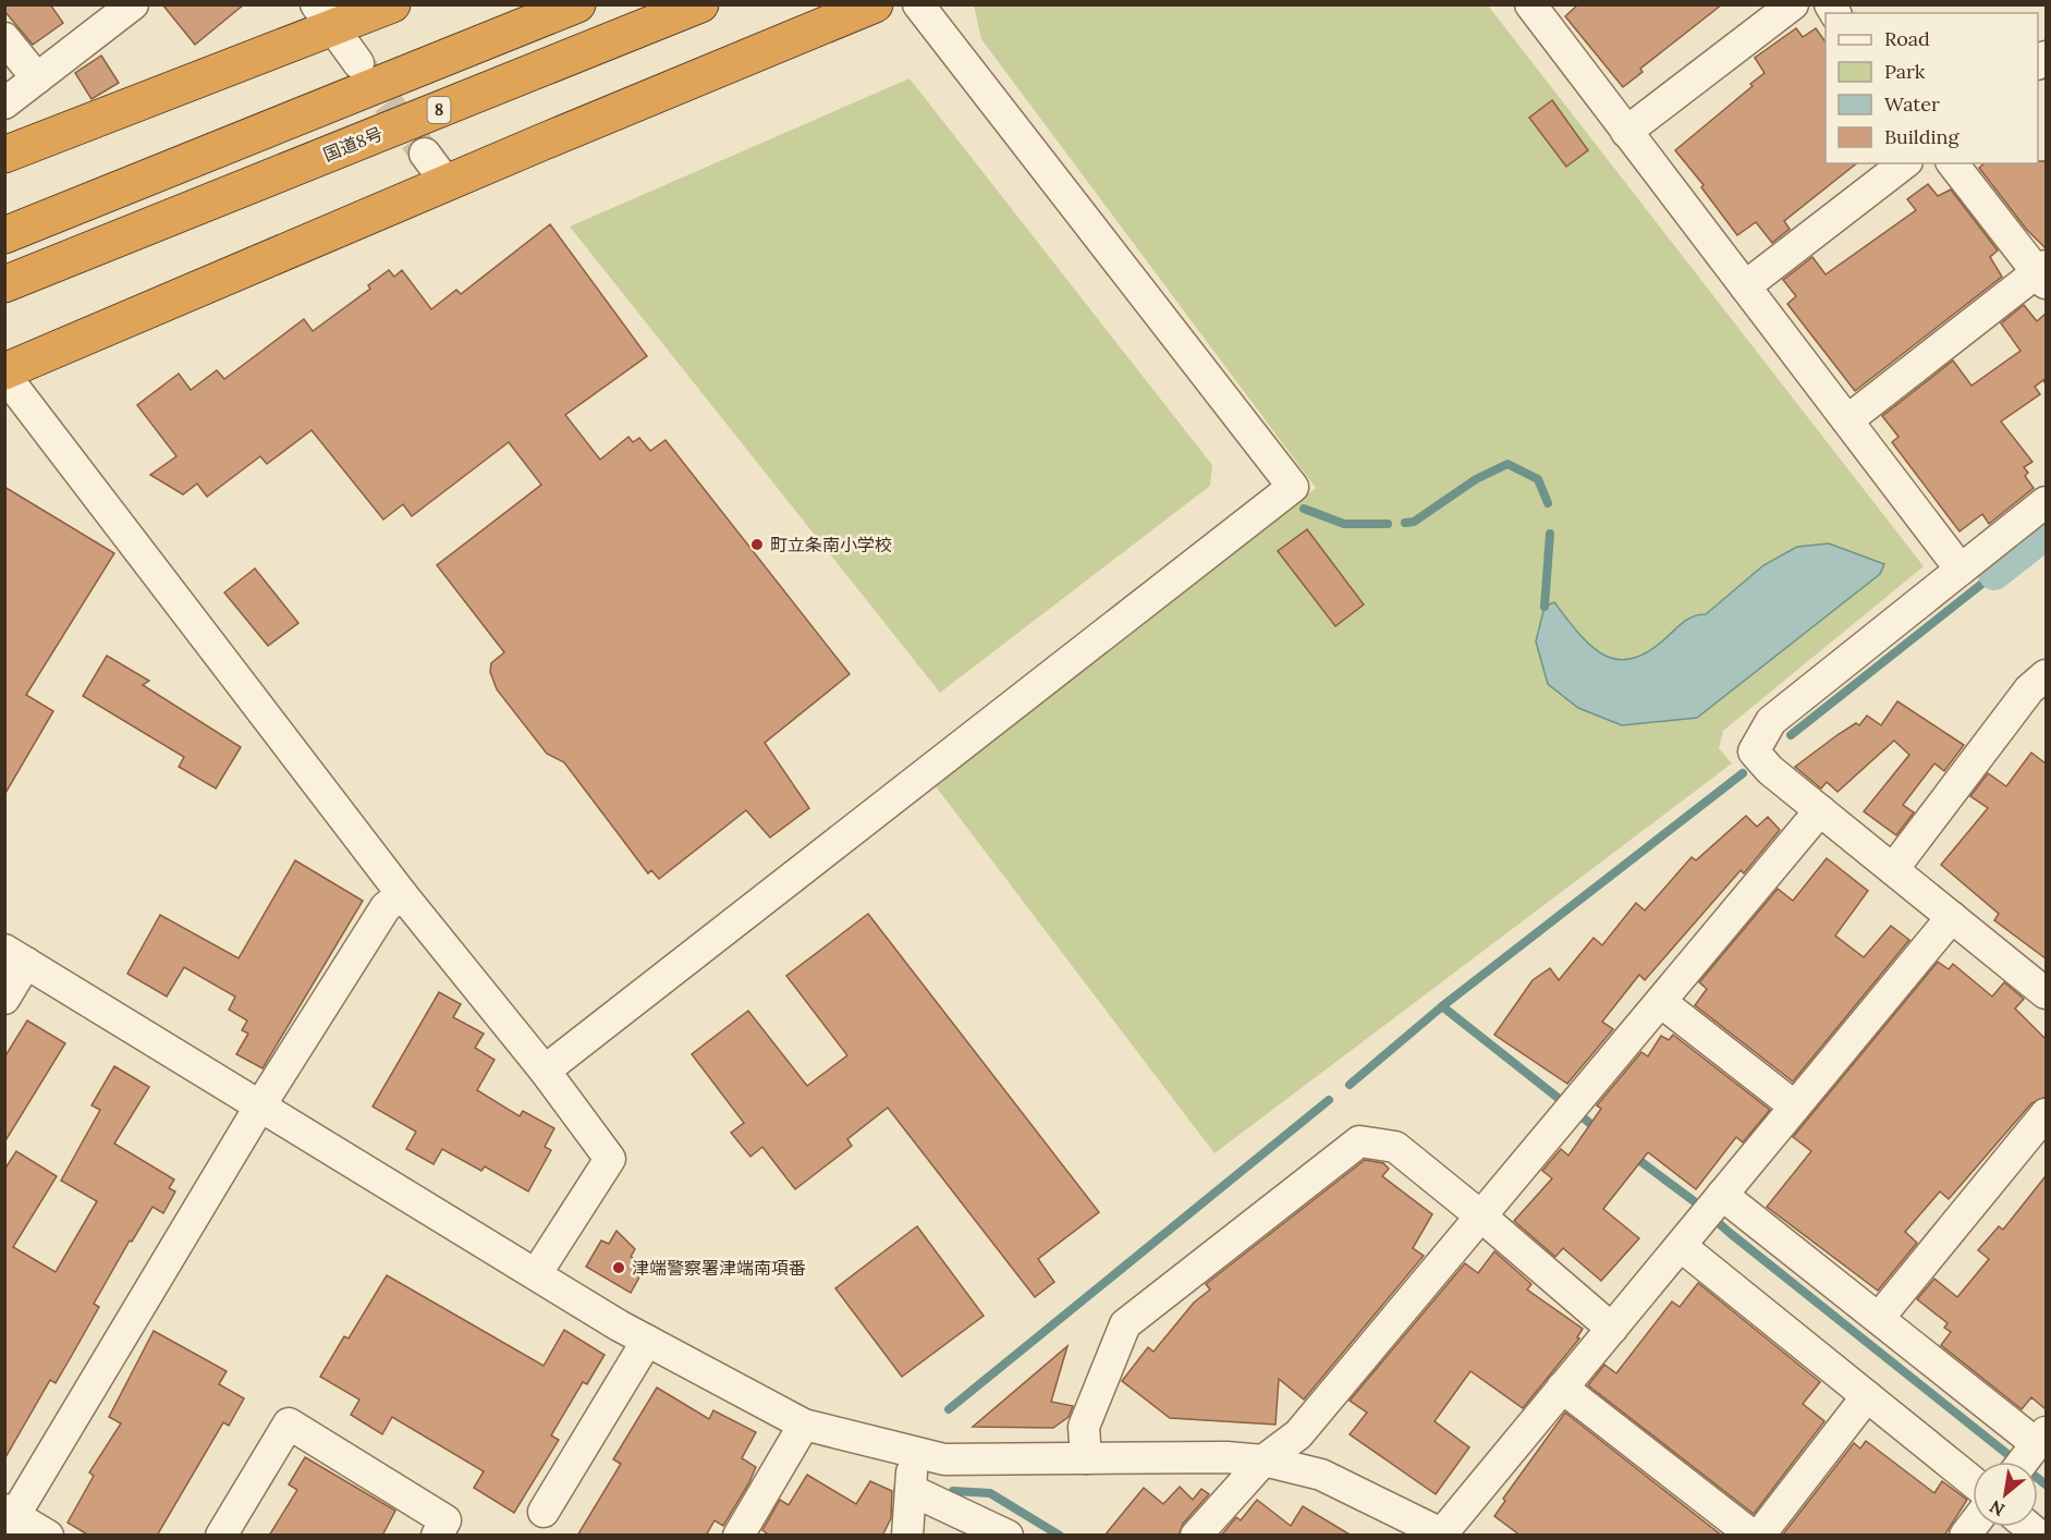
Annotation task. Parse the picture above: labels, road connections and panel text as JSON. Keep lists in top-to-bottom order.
{
  "streets": {
    "highway": ["8", "国道8号"]
  },
  "places": ["町立条南小学校", "津端警察署津端南項番"],
  "legend": [
    "Road",
    "Park",
    "Water",
    "Building"
  ],
  "north": "bottom left"
}
